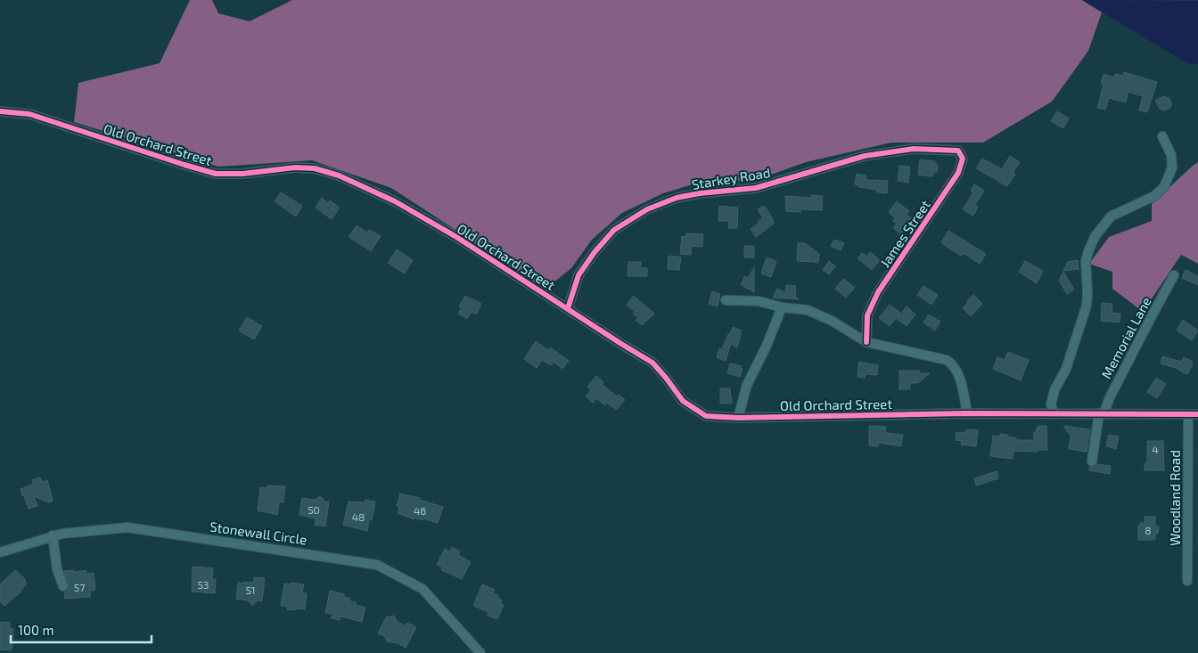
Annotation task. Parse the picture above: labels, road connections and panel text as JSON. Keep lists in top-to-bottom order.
{
  "streets": {
    "street": [
      "Old Orchard Street",
      "Starkey Road",
      "James Street",
      "Memorial Lane",
      "Woodland Road",
      "Stonewall Circle"
    ]
  },
  "crossings": [
    ["Old Orchard Street", "Starkey Road"],
    ["Old Orchard Street", "Memorial Lane"],
    ["Old Orchard Street", "Woodland Road"],
    ["Starkey Road", "James Street"]
  ],
  "house_numbers": [
    "4",
    "50",
    "46",
    "48",
    "8",
    "53",
    "57",
    "51"
  ],
  "scale_bar": "100 m"
}
